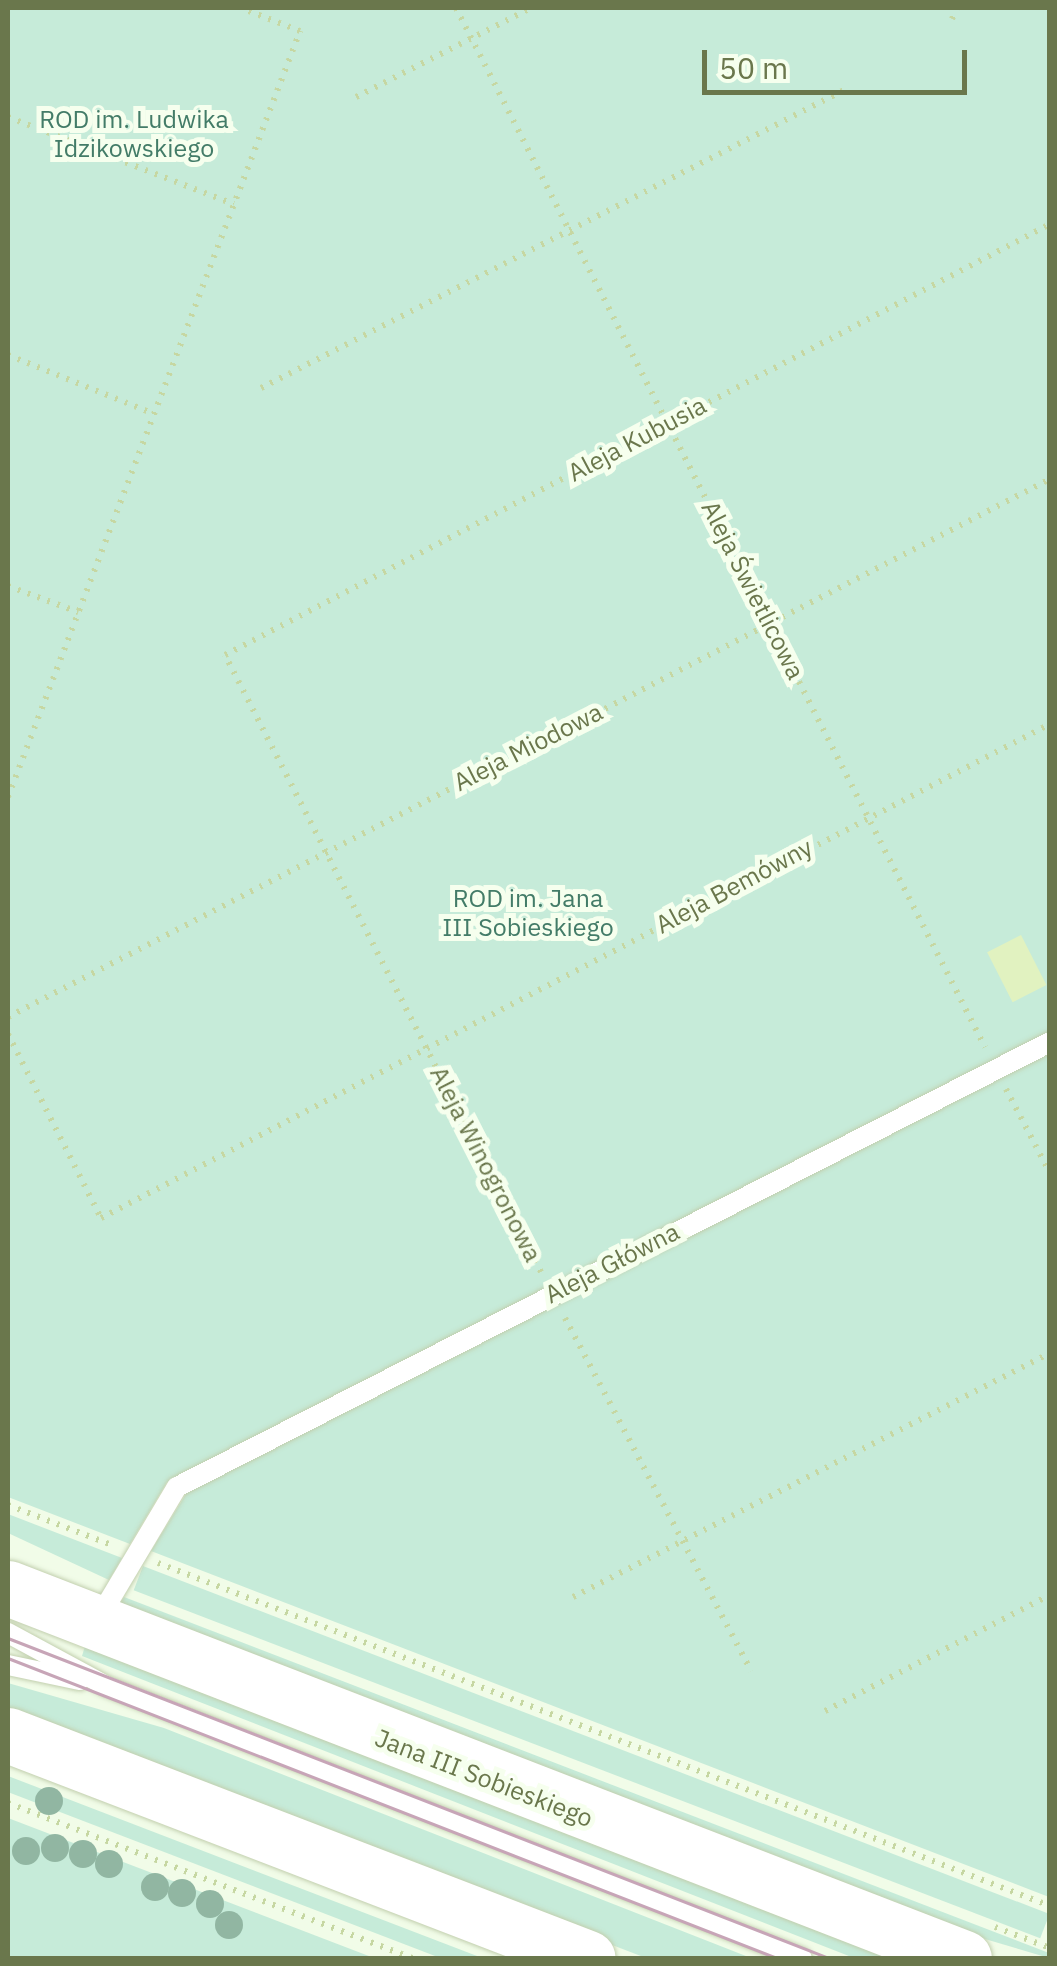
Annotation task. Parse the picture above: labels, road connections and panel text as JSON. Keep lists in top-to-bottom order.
{
  "streets": {
    "main road": ["Jana III Sobieskiego"],
    "lane": ["Aleja Główna"],
    "path": [
      "Aleja Kubusia",
      "Aleja Świetlicowa",
      "Aleja Miodowa",
      "Aleja Bemówny",
      "Aleja Winogronowa"
    ]
  },
  "crossings": [
    ["Aleja Kubusia", "Aleja Świetlicowa"],
    ["Aleja Kubusia", "Aleja Winogronowa"],
    ["Aleja Świetlicowa", "Aleja Miodowa"],
    ["Aleja Świetlicowa", "Aleja Bemówny"],
    ["Aleja Świetlicowa", "Aleja Główna"],
    ["Aleja Miodowa", "Aleja Winogronowa"],
    ["Aleja Bemówny", "Aleja Winogronowa"],
    ["Aleja Winogronowa", "Aleja Główna"]
  ],
  "parks": ["ROD im. Ludwika Idzikowskiego", "ROD im. Jana III Sobieskiego"],
  "scale_bar": "50 m"
}
